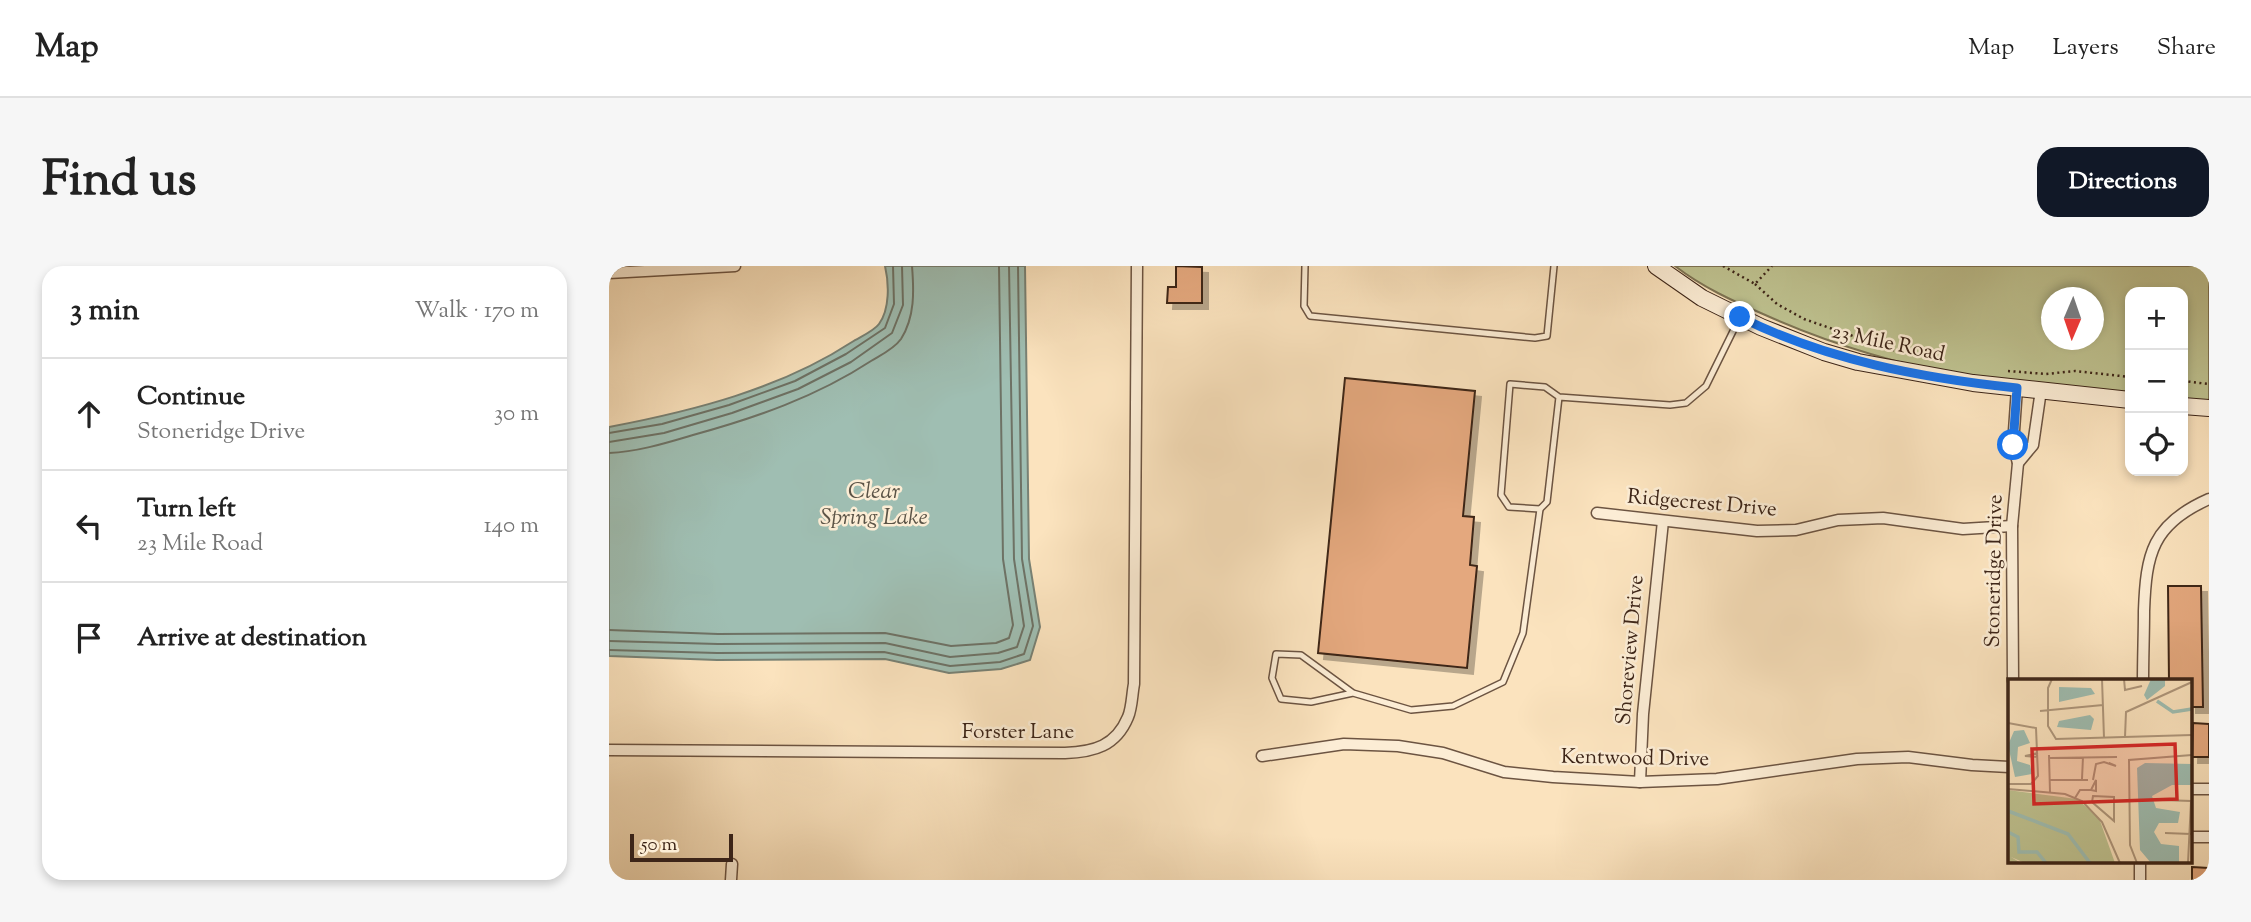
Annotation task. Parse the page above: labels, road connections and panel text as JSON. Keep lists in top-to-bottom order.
{
  "streets": {
    "main road": ["23 Mile Road"],
    "street": [
      "Ridgecrest Drive",
      "Stoneridge Drive",
      "Shoreview Drive",
      "Forster Lane",
      "Kentwood Drive"
    ]
  },
  "crossings": [
    ["23 Mile Road", "Stoneridge Drive"],
    ["Ridgecrest Drive", "Stoneridge Drive"],
    ["Ridgecrest Drive", "Shoreview Drive"],
    ["Shoreview Drive", "Kentwood Drive"]
  ],
  "water": ["Clear Spring Lake"],
  "scale_bar": "50 m",
  "north": "bottom",
  "page": {
    "header": "Map",
    "nav": ["Map", "Layers", "Share"],
    "title": "Find us",
    "buttons": "Directions",
    "heading": ["3 min", "Walk · 170 m"],
    "map_buttons": ["+", "−"],
    "list": [
      ["Continue", "Stoneridge Drive", "30 m"],
      ["Turn left", "23 Mile Road", "140 m"],
      "Arrive at destination"
    ],
    "scale": "50 m"
  }
}
